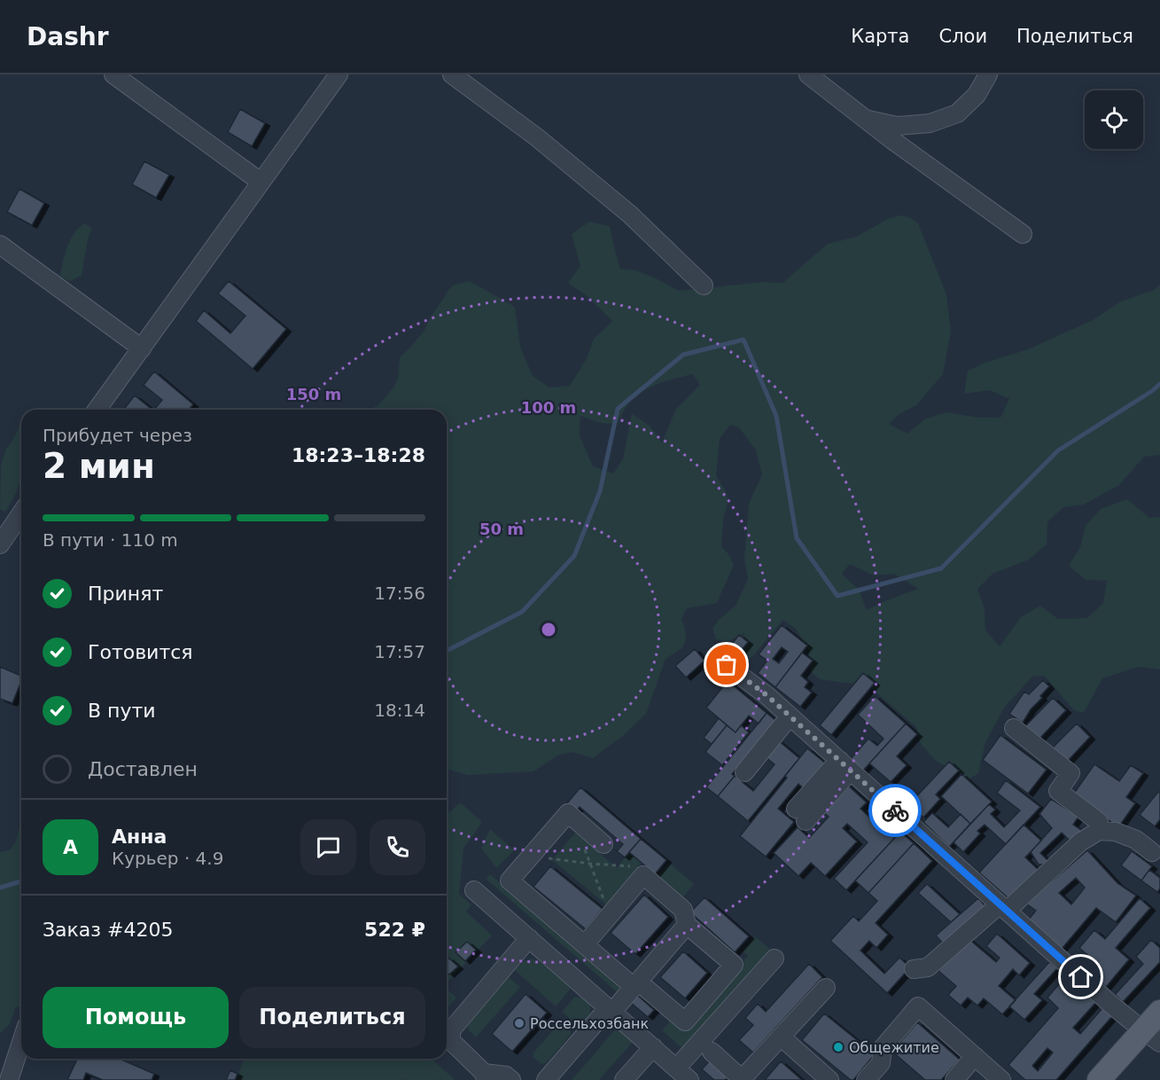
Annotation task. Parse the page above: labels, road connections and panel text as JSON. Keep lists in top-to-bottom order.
{
  "places": ["Россельхозбанк", "Общежитие"],
  "page": {
    "header": "Dashr",
    "nav": ["Карта", "Слои", "Поделиться"],
    "heading": ["2 мин", "Прибудет через", "18:23–18:28"],
    "panel": [
      "Анна",
      "Курьер · 4.9",
      "Заказ #4205",
      "522 ₽"
    ],
    "bar": "В пути · 110 m",
    "list": [
      ["Принят", "17:56"],
      ["Готовится", "17:57"],
      ["В пути", "18:14"],
      "Доставлен"
    ],
    "round": "А",
    "buttons": ["Помощь", "Поделиться"]
  },
  "rings": ["150 m", "100 m", "50 m"]
}
